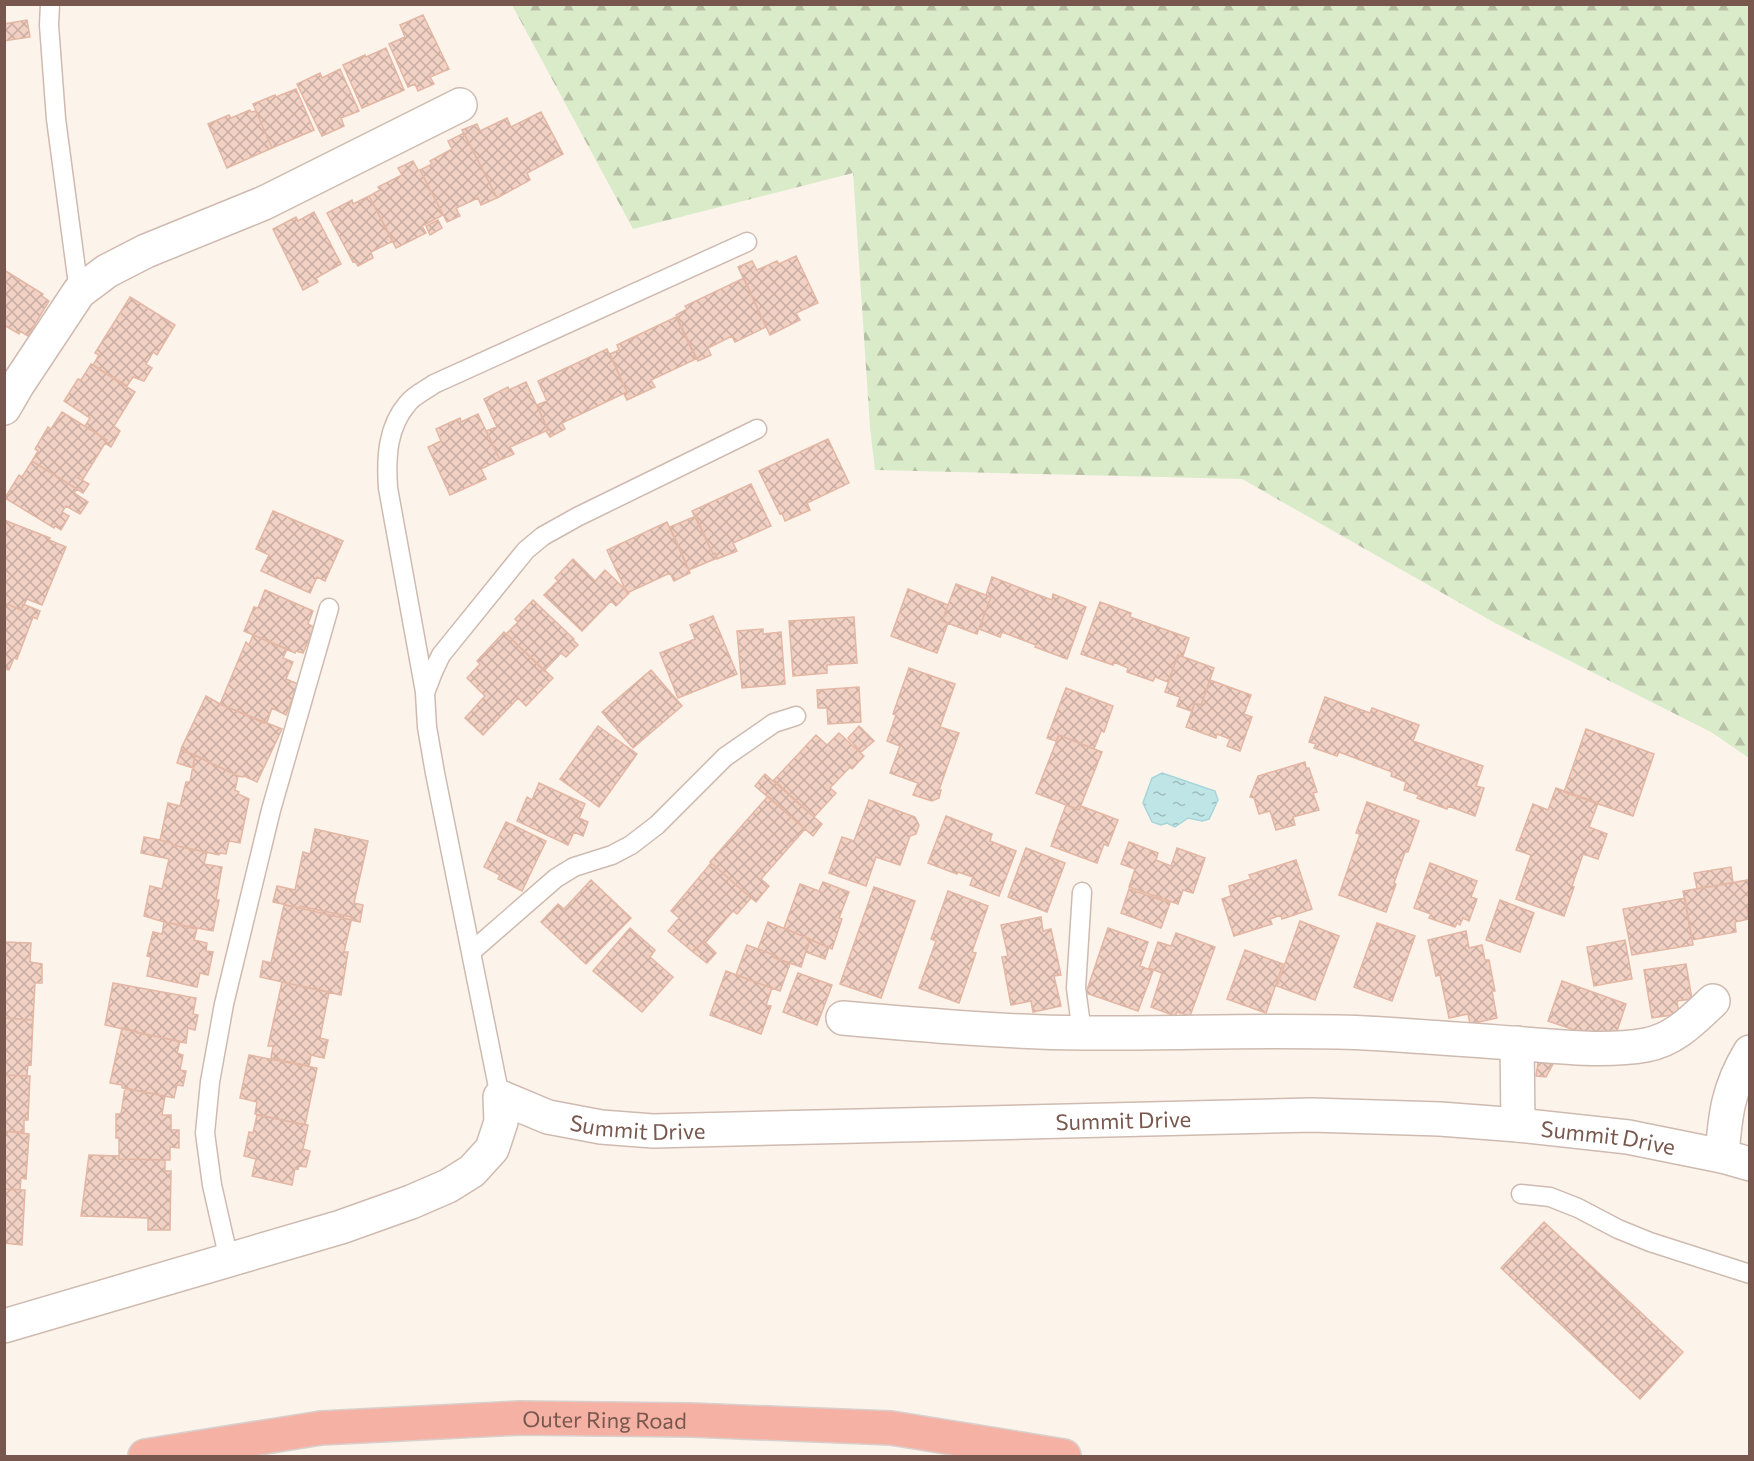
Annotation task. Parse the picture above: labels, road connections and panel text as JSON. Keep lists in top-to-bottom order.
{
  "streets": {
    "highway": ["Outer Ring Road"],
    "street": ["Summit Drive"]
  }
}
